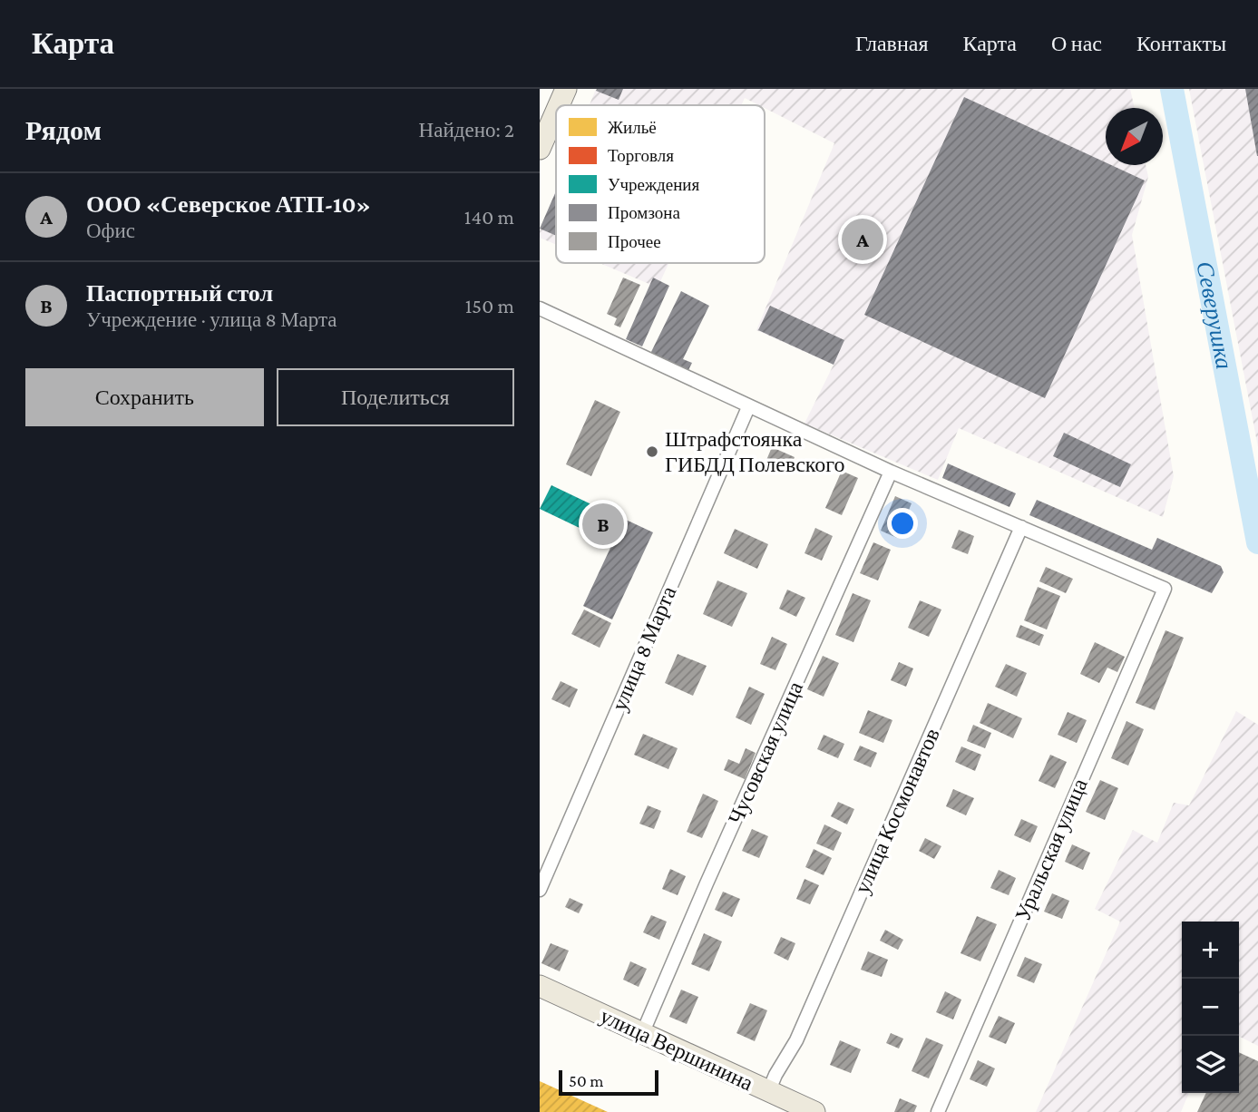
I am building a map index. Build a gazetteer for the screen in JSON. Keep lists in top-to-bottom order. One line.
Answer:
{"streets":{"main road":["улица Вершинина"],"street":["улица 8 Марта","Чусовская улица","улица Космонавтов","Уральская улица"]},"crossings":[["Чусовская улица","улица Вершинина"],["улица Космонавтов","Уральская улица"],["улица Космонавтов","улица Вершинина"]],"water":["Северушка"],"places":["Штрафстоянка ГИБДД Полевского"],"legend":["Жильё","Торговля","Учреждения","Промзона","Прочее"],"scale_bar":"50 m","north":"bottom left","page":{"header":"Карта","nav":["Главная","Карта","О нас","Контакты"],"heading":["Рядом","Найдено: 2"],"list":[{"mark":"A","name":"ООО «Северское АТП-10»","note":"Офис","value":"140 m"},{"mark":"B","name":"Паспортный стол","note":"Учреждение · улица 8 Марта","value":"150 m"}],"pins":["A","B"],"buttons":["Сохранить","Поделиться"],"map_buttons":["+","−"],"scale":"50 m"}}
